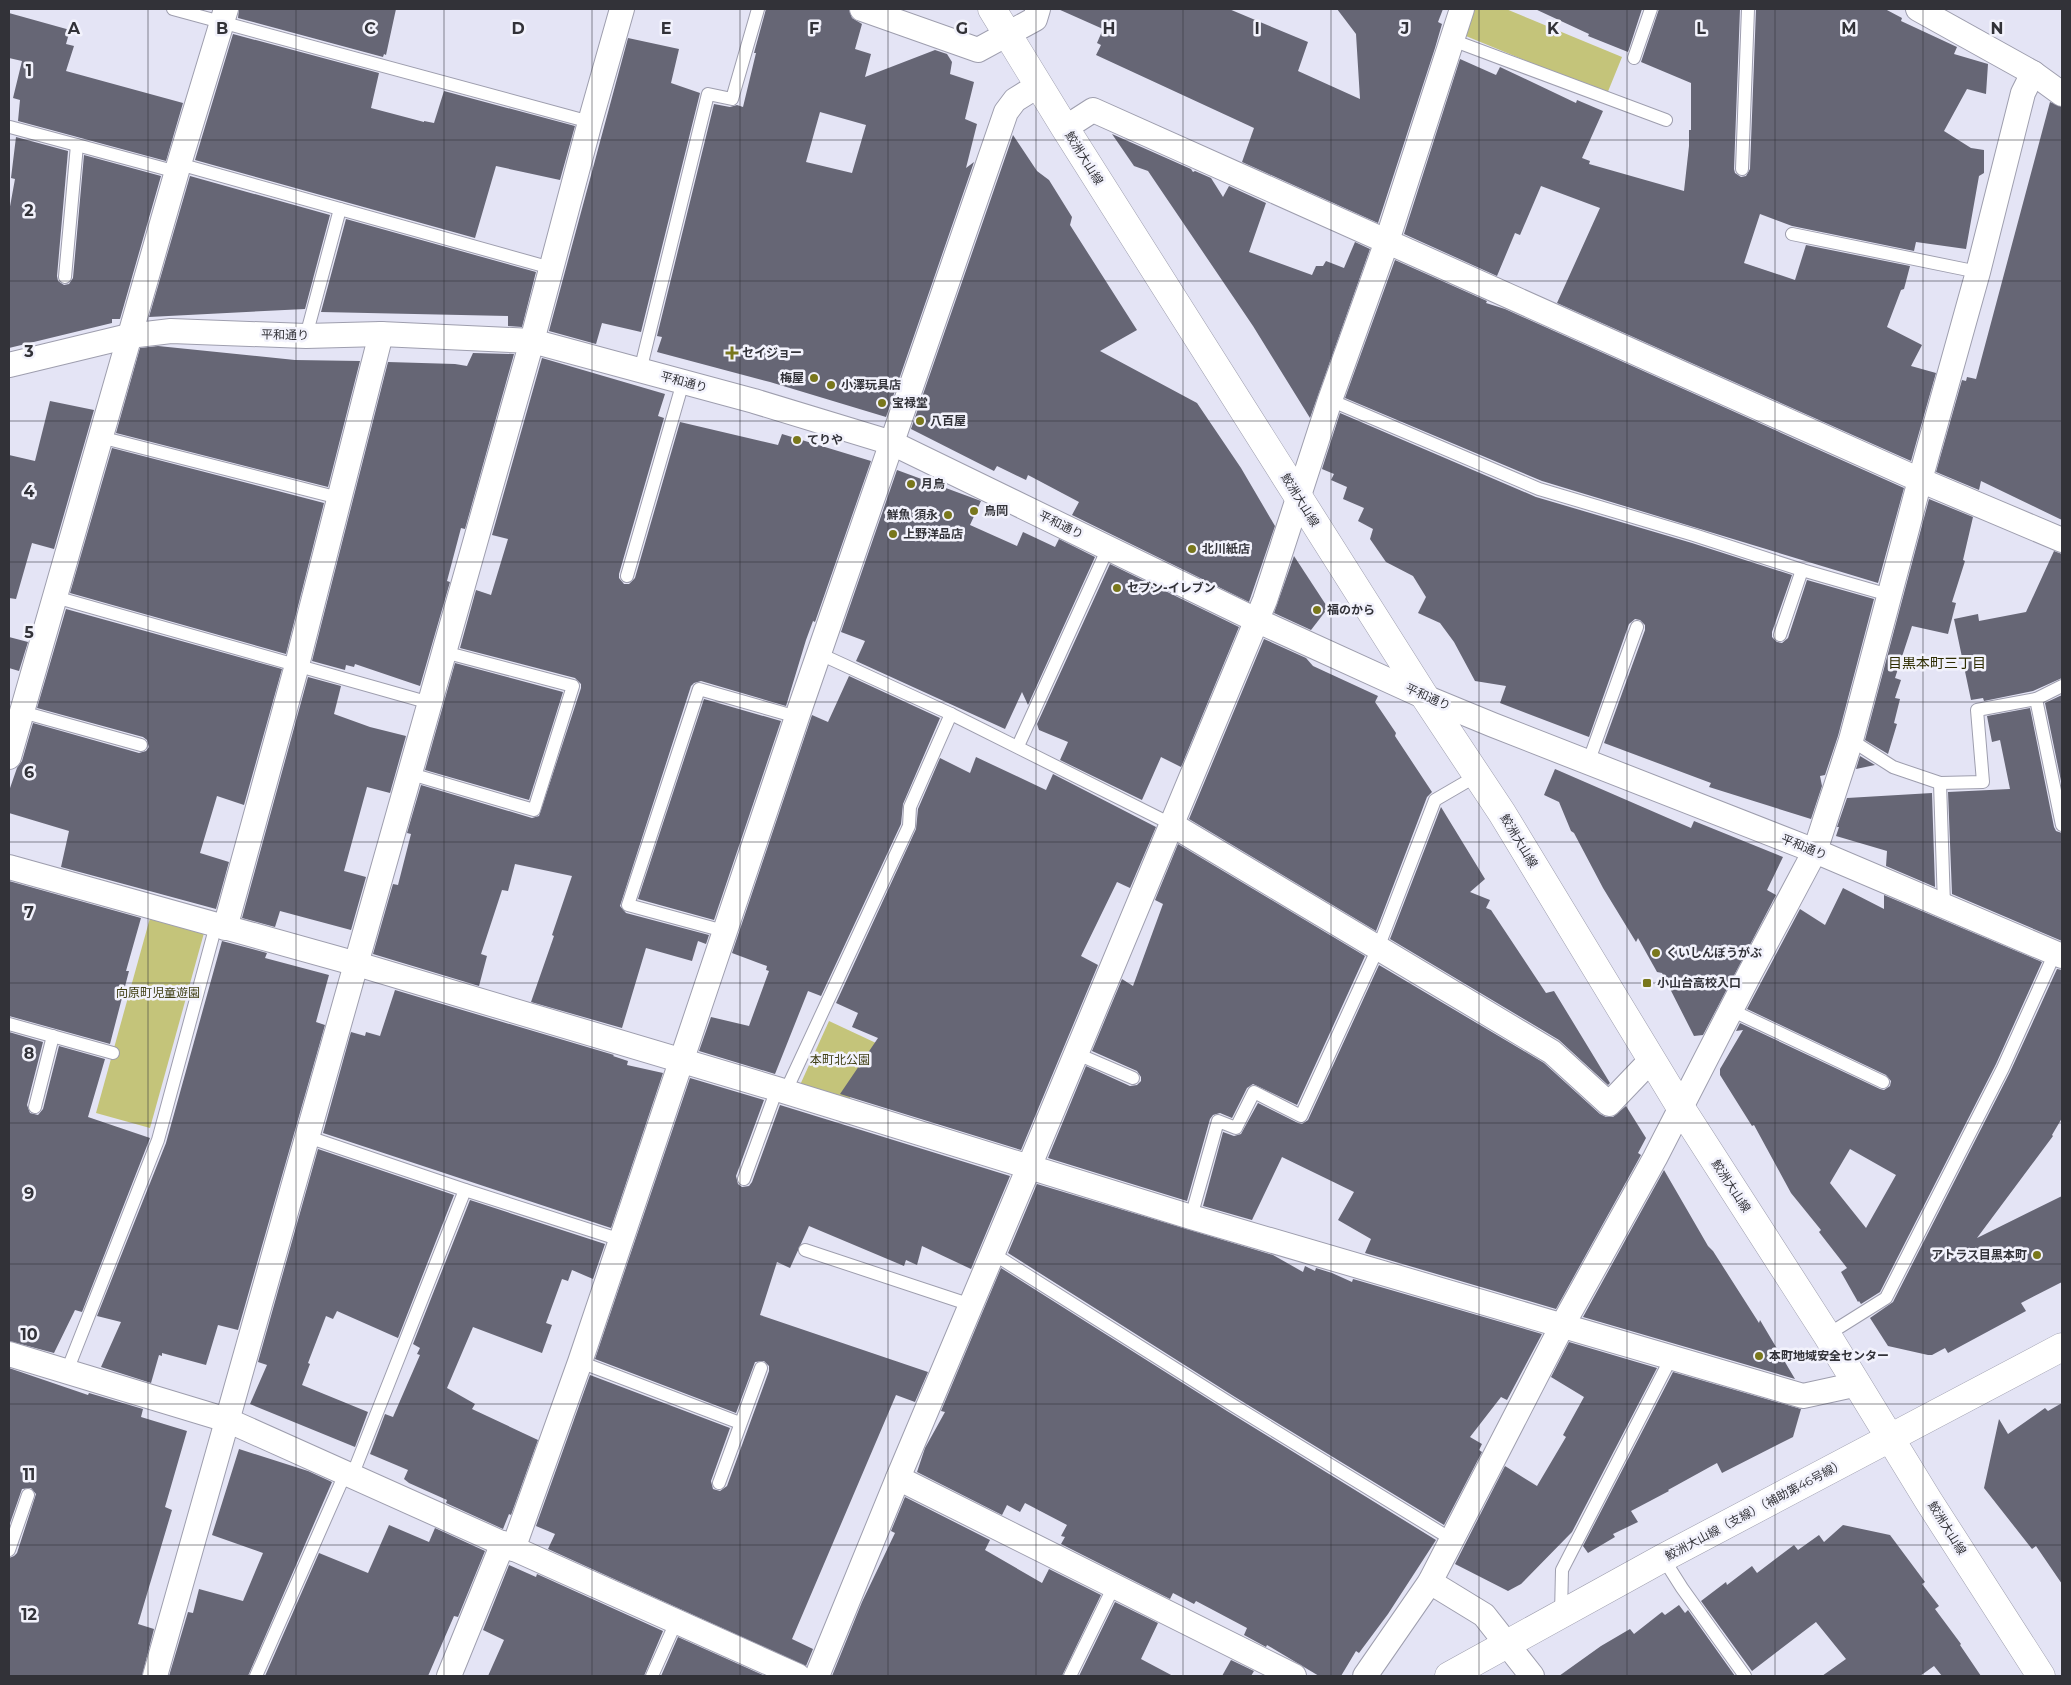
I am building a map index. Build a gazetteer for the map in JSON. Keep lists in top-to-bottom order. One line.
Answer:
{"streets":{"main road":["鮫洲大山線","鮫洲大山線（支線）（補助第46号線）"],"street":["平和通り"]},"crossings":[["鮫洲大山線","平和通り"],["鮫洲大山線","鮫洲大山線（支線）（補助第46号線）"]],"districts":["目黒本町三丁目"],"parks":["向原町児童遊園","本町北公園"],"places":{"health":["セイジョー"],"other":["梅屋","小澤玩具店","宝禄堂","八百屋","てりや","月鳥","鳥岡","鮮魚 須永","上野洋品店","北川紙店","セブン-イレブン","福のから","くいしんぼうがぶ","アトラス目黒本町","本町地域安全センター"],"transit":["小山台高校入口"]},"grid":{"columns":["A","B","C","D","E","F","G","H","I","J","K","L","M","N"],"rows":["1","2","3","4","5","6","7","8","9","10","11","12"]}}
